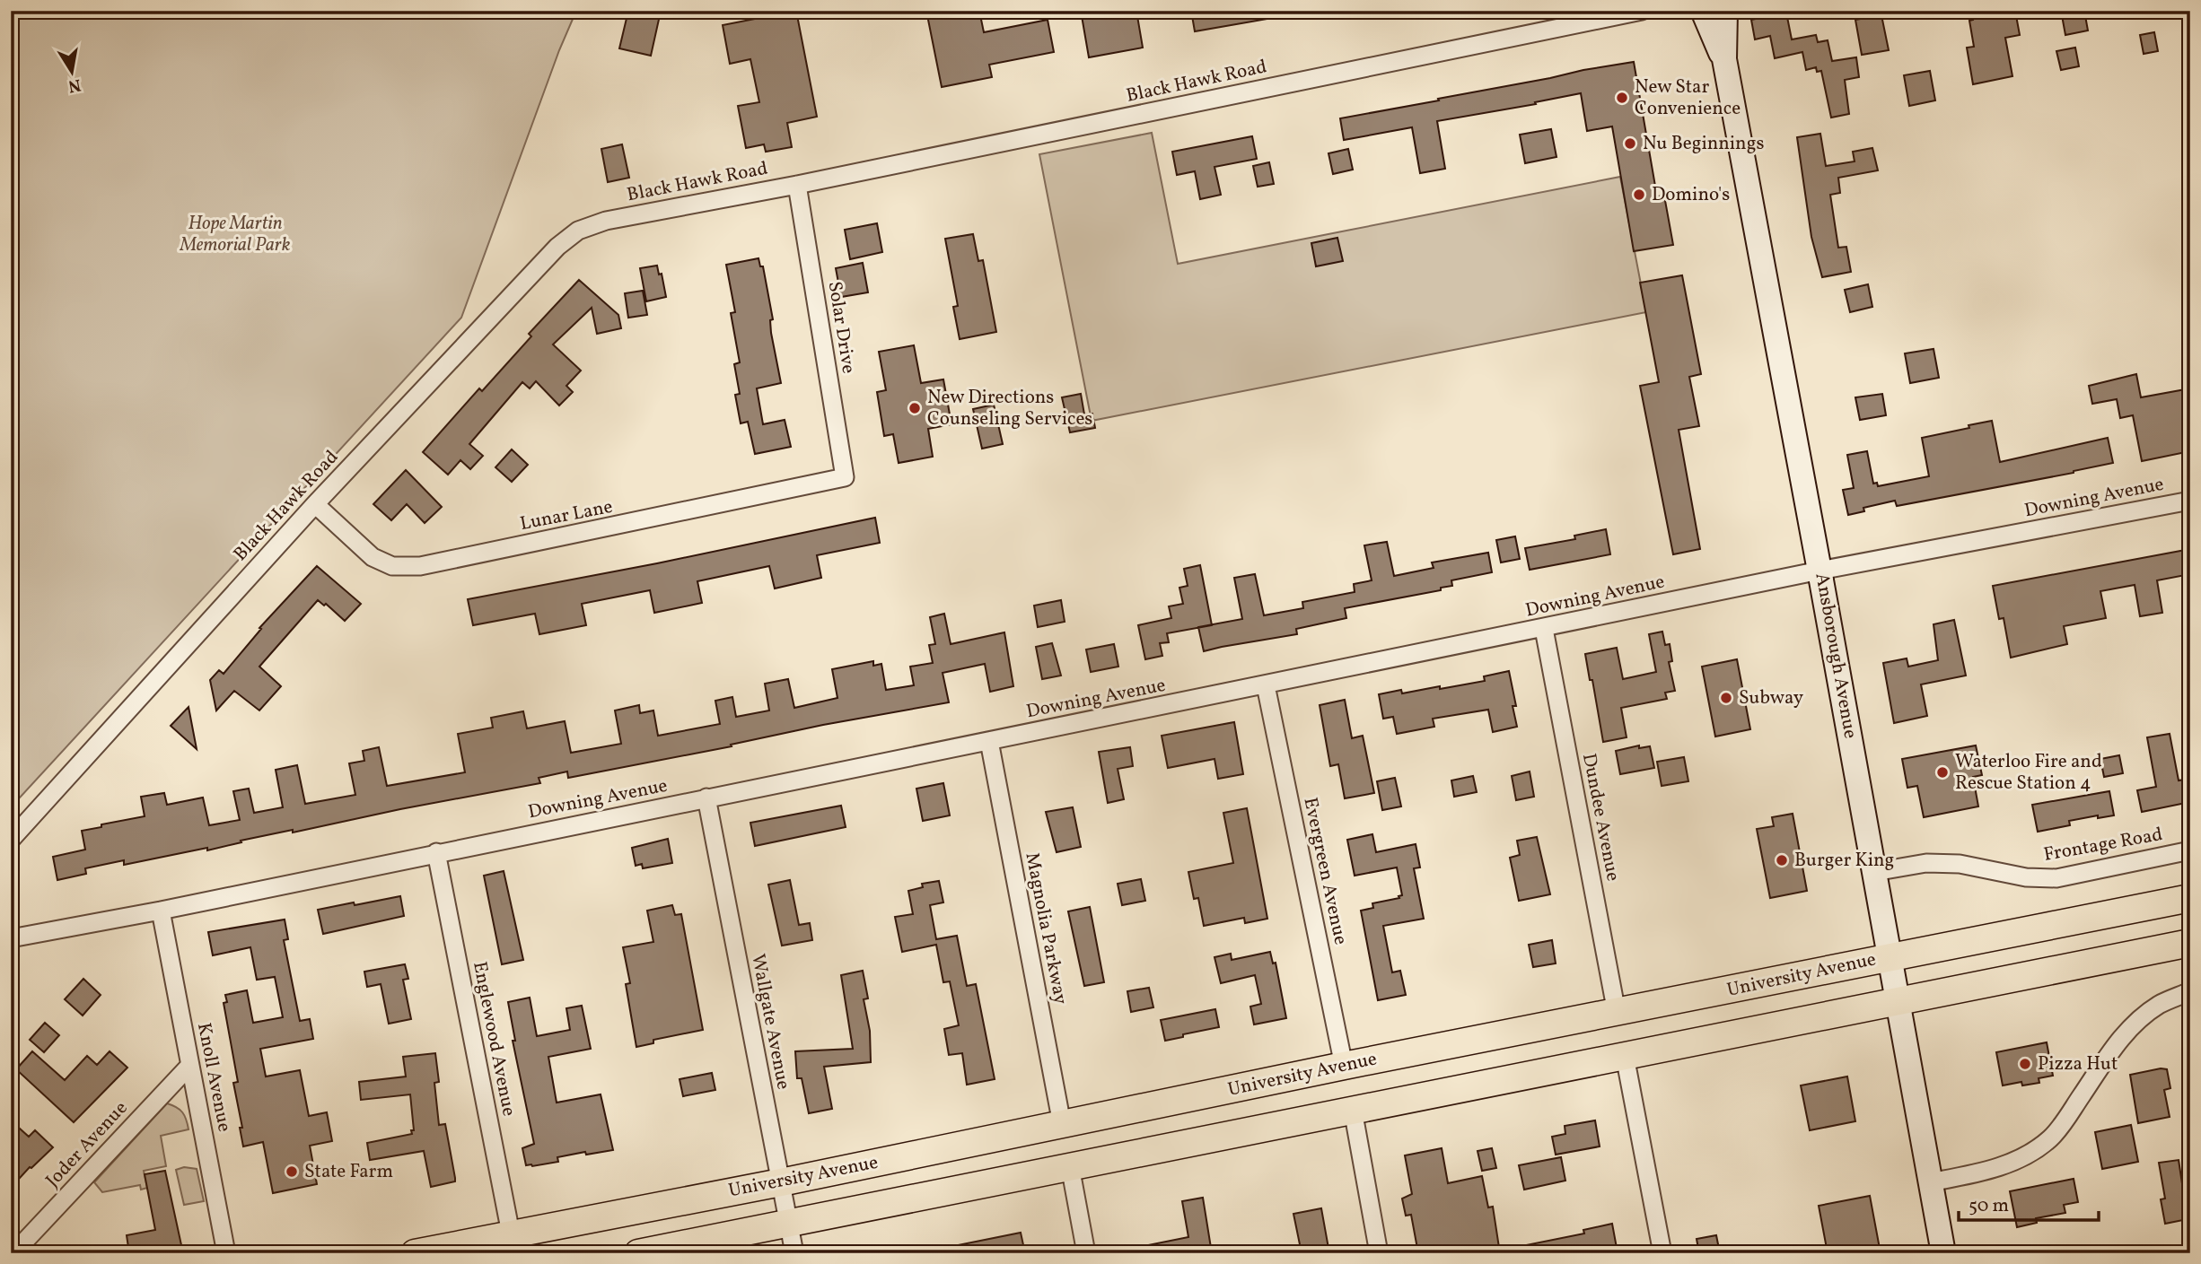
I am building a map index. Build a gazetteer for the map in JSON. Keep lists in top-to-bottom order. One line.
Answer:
{"streets":{"main road":["Ansborough Avenue","University Avenue"],"street":["Black Hawk Road","Solar Drive","Downing Avenue","Lunar Lane","Dundee Avenue","Frontage Road","Evergreen Avenue","Magnolia Parkway","Wallgate Avenue","Englewood Avenue","Knoll Avenue","Joder Avenue"]},"crossings":[["Black Hawk Road","Solar Drive"],["Black Hawk Road","Lunar Lane"],["Solar Drive","Lunar Lane"],["Downing Avenue","Ansborough Avenue"],["Downing Avenue","Dundee Avenue"],["Downing Avenue","Evergreen Avenue"],["Downing Avenue","Magnolia Parkway"],["Downing Avenue","Wallgate Avenue"],["Downing Avenue","Englewood Avenue"],["Downing Avenue","Knoll Avenue"],["Ansborough Avenue","Frontage Road"],["Ansborough Avenue","University Avenue"],["Dundee Avenue","University Avenue"],["Evergreen Avenue","University Avenue"],["Magnolia Parkway","University Avenue"],["University Avenue","Wallgate Avenue"],["University Avenue","Englewood Avenue"],["Knoll Avenue","Joder Avenue"]],"parks":["Hope Martin Memorial Park"],"places":["New Star Convenience","Nu Beginnings","Domino's","New Directions Counseling Services","Subway","Waterloo Fire and Rescue Station 4","Burger King","Pizza Hut","State Farm"],"scale_bar":"50 m","north":"bottom"}
